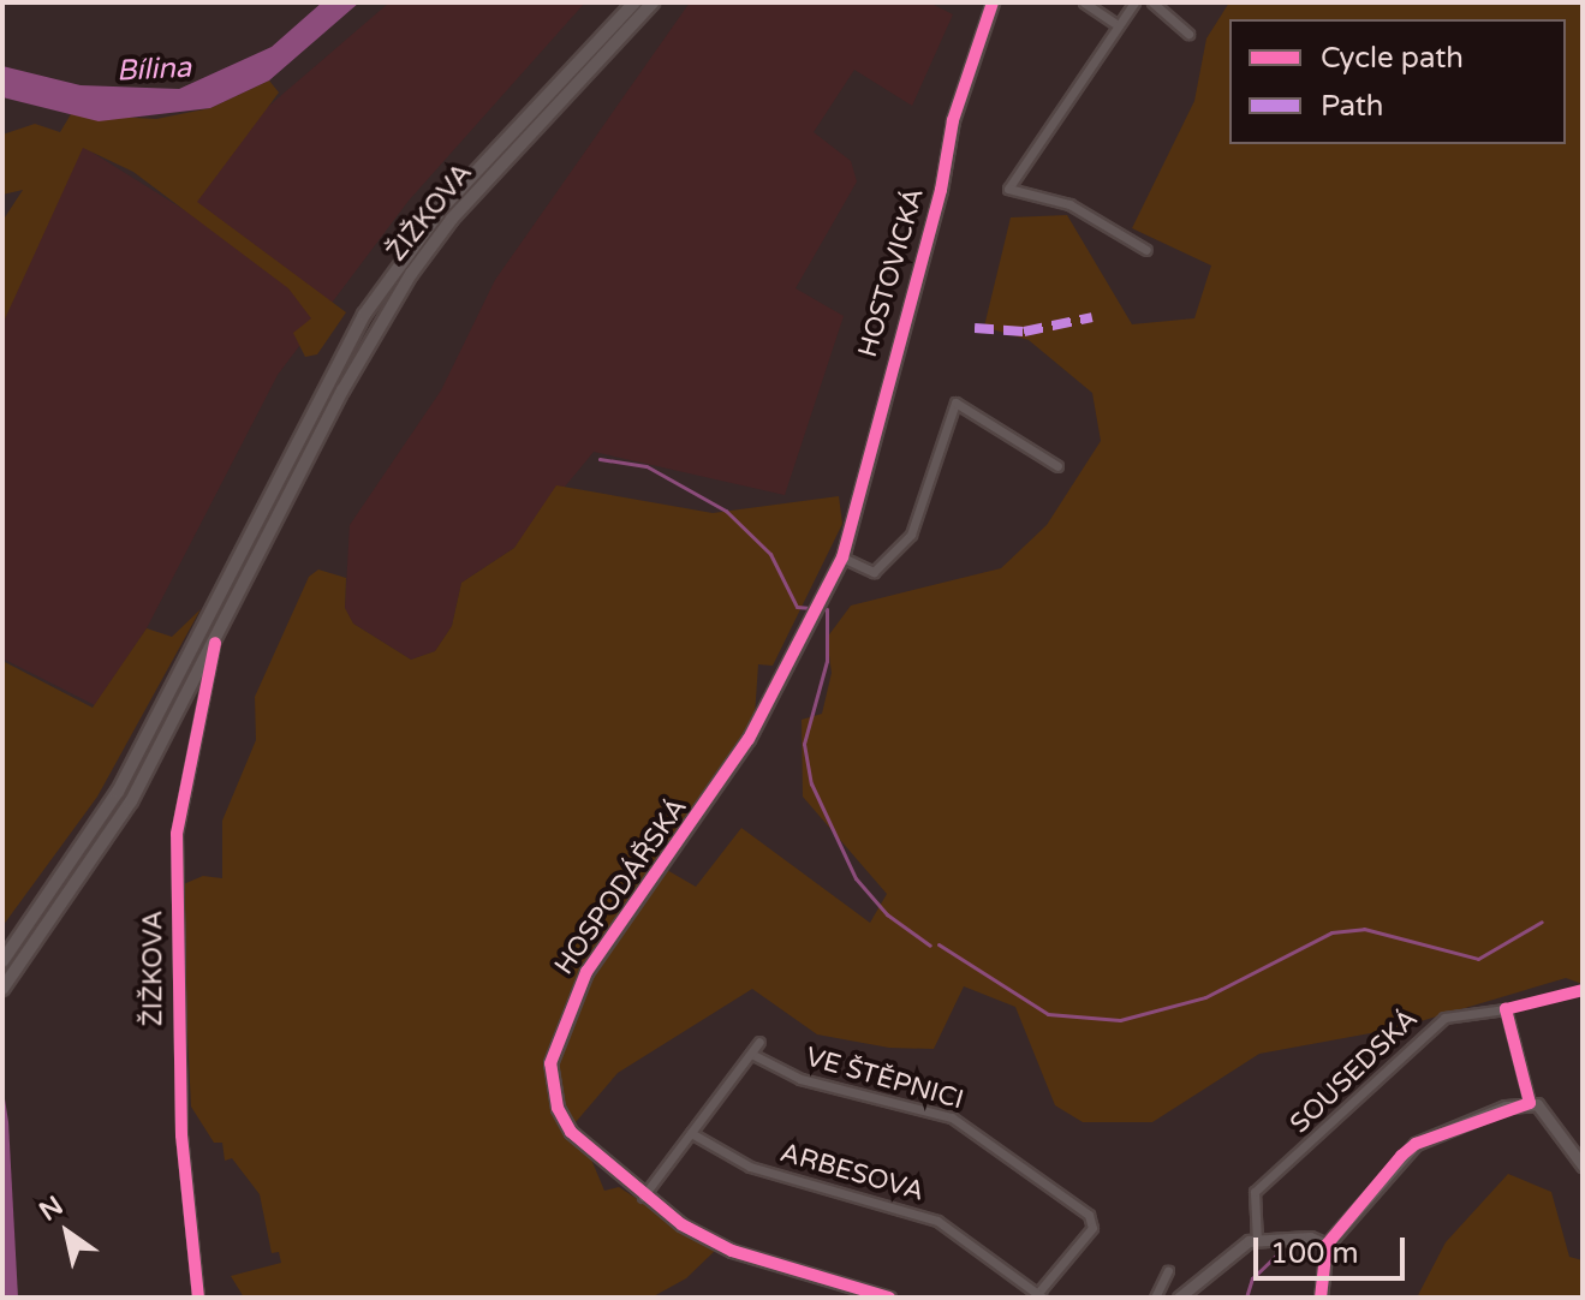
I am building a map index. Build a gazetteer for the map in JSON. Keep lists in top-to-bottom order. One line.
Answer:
{"streets":{"main road":["ŽIŽKOVA"],"street":["HOSTOVICKÁ","HOSPODÁŘSKÁ","SOUSEDSKÁ","VE ŠTĚPNICI","ARBESOVA"]},"crossings":[["HOSTOVICKÁ","HOSPODÁŘSKÁ"],["VE ŠTĚPNICI","ARBESOVA"]],"water":["Bílina"],"legend":["Cycle path","Path"],"scale_bar":"100 m","north":"top left"}
